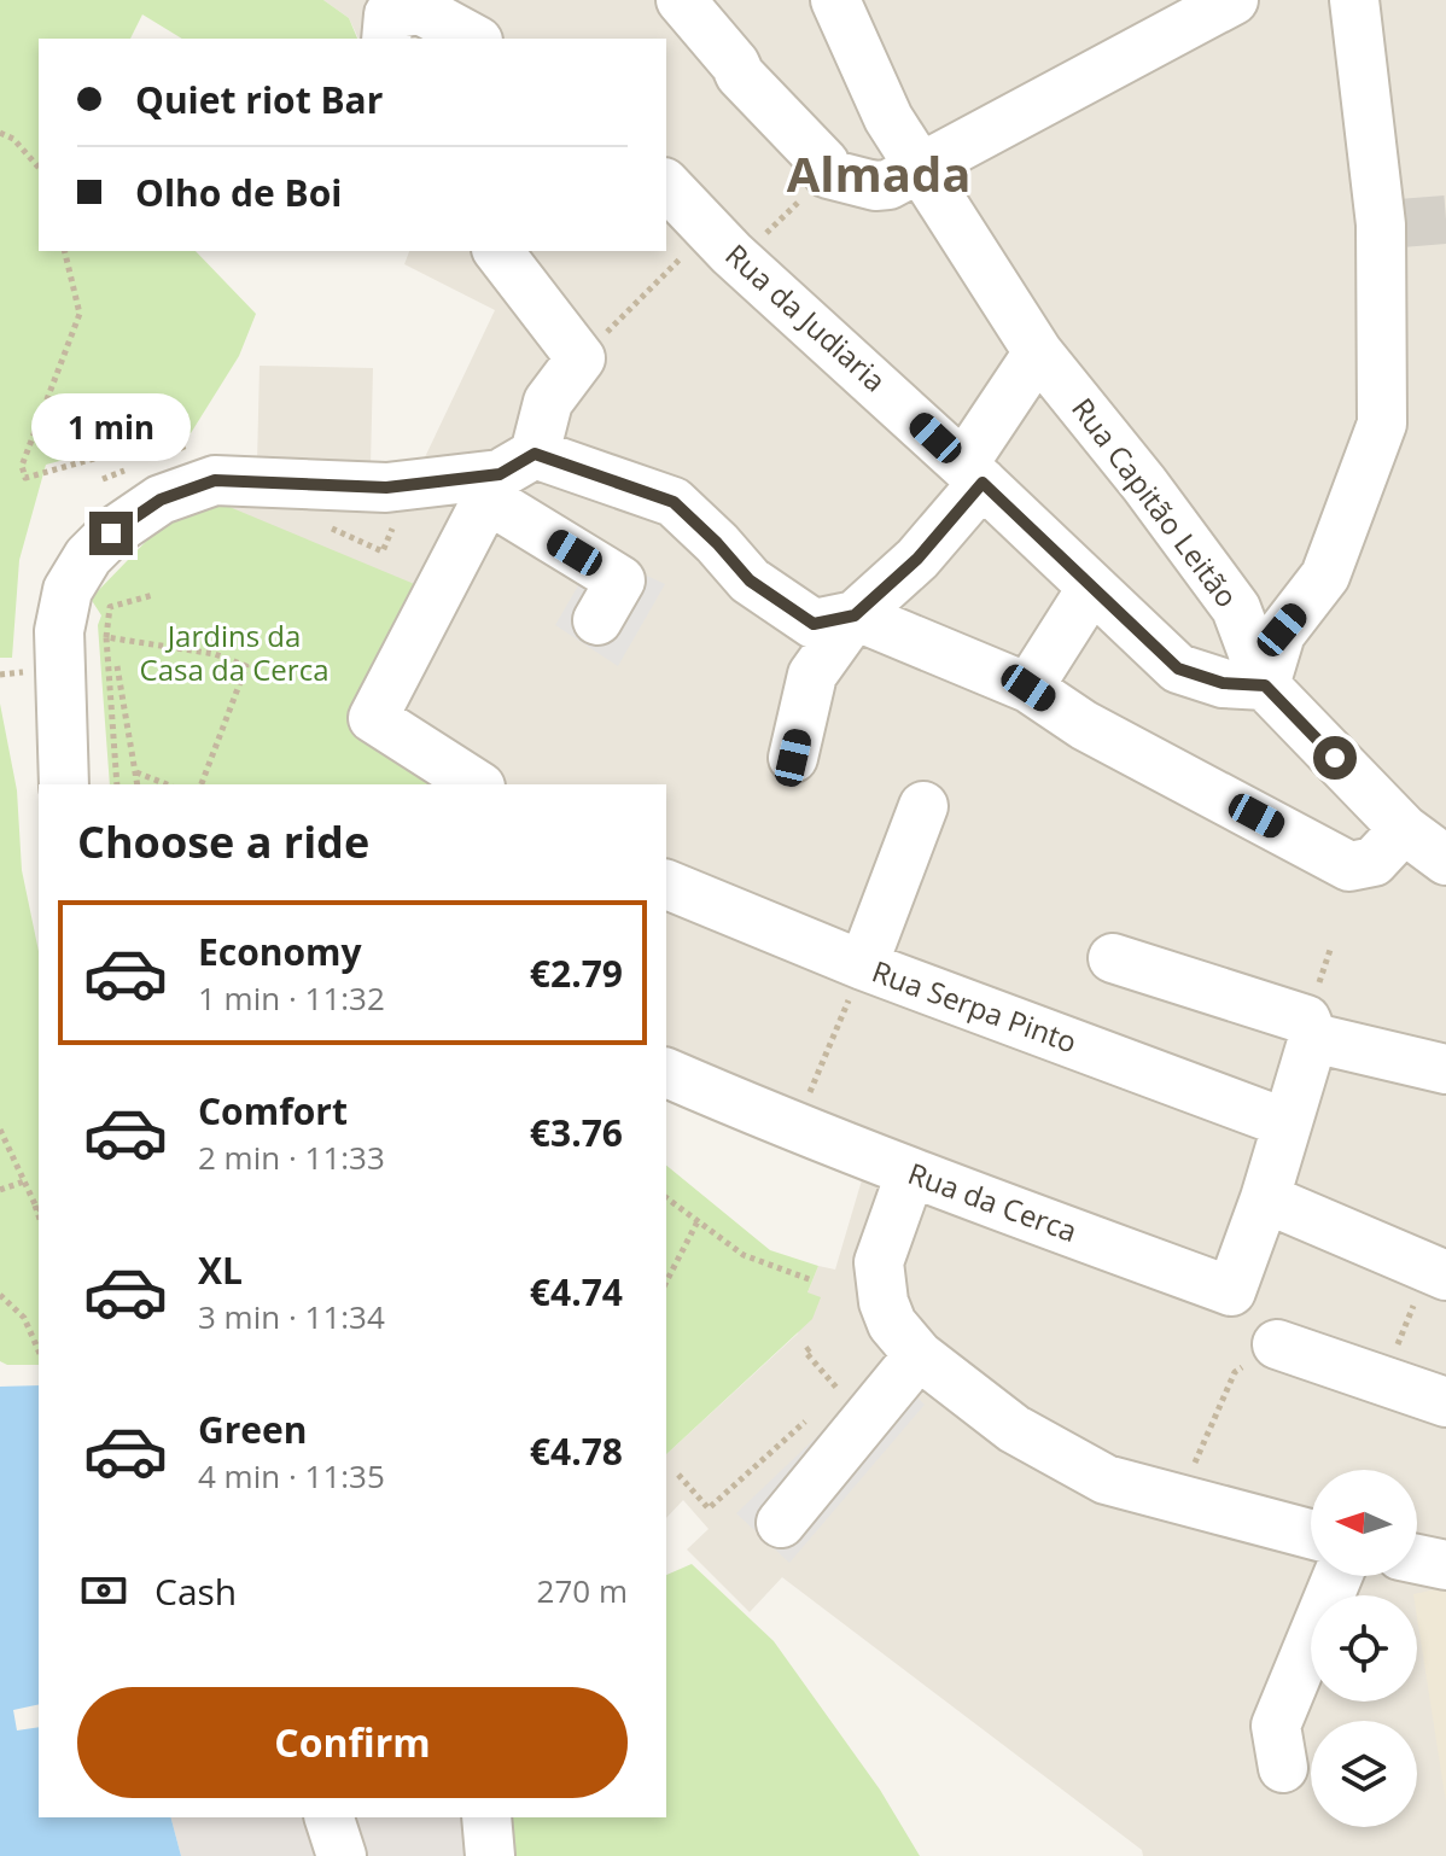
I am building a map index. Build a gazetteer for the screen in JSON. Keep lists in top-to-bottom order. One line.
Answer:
{"streets":{"street":["Rua da Judiaria","Rua Capitão Leitão","Rua Serpa Pinto","Rua da Cerca"]},"crossings":[["Rua da Judiaria","Rua Capitão Leitão"]],"districts":["Almada"],"parks":["Jardins da Casa da Cerca"],"north":"left","page":{"banner":["Quiet riot Bar","Olho de Boi"],"bubble":"1 min","heading":"Choose a ride","list":[{"name":"Economy","note":"1 min · 11:32","value":"€2.79"},{"name":"Comfort","note":"2 min · 11:33","value":"€3.76"},{"name":"XL","note":"3 min · 11:34","value":"€4.74"},{"name":"Green","note":"4 min · 11:35","value":"€4.78"}],"pay":["Cash","270 m"],"buttons":"Confirm"}}
